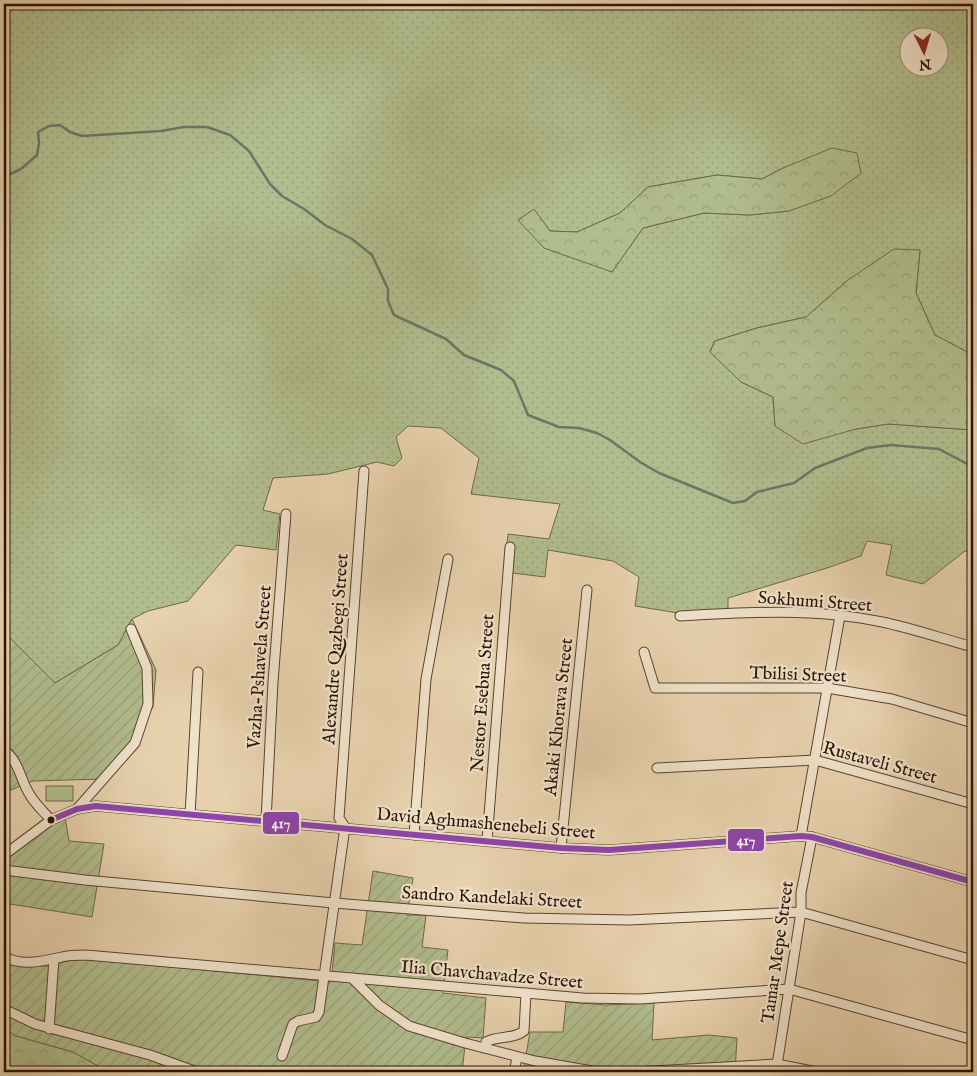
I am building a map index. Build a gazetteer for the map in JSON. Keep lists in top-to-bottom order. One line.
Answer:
{"streets":{"street":["Sokhumi Street","Alexandre Qazbegi Street","Vazha-Pshavela Street","Tbilisi Street","Nestor Esebua Street","Akaki Khorava Street","Rustaveli Street","David Aghmashenebeli Street","Sandro Kandelaki Street","Tamar Mepe Street","Ilia Chavchavadze Street"]},"crossings":[["Alexandre Qazbegi Street","David Aghmashenebeli Street"],["Vazha-Pshavela Street","David Aghmashenebeli Street"],["Nestor Esebua Street","David Aghmashenebeli Street"],["Akaki Khorava Street","David Aghmashenebeli Street"],["David Aghmashenebeli Street","Tamar Mepe Street"],["Sandro Kandelaki Street","Tamar Mepe Street"],["Tamar Mepe Street","Ilia Chavchavadze Street"]],"lines":["transit line 417"],"north":"bottom"}
